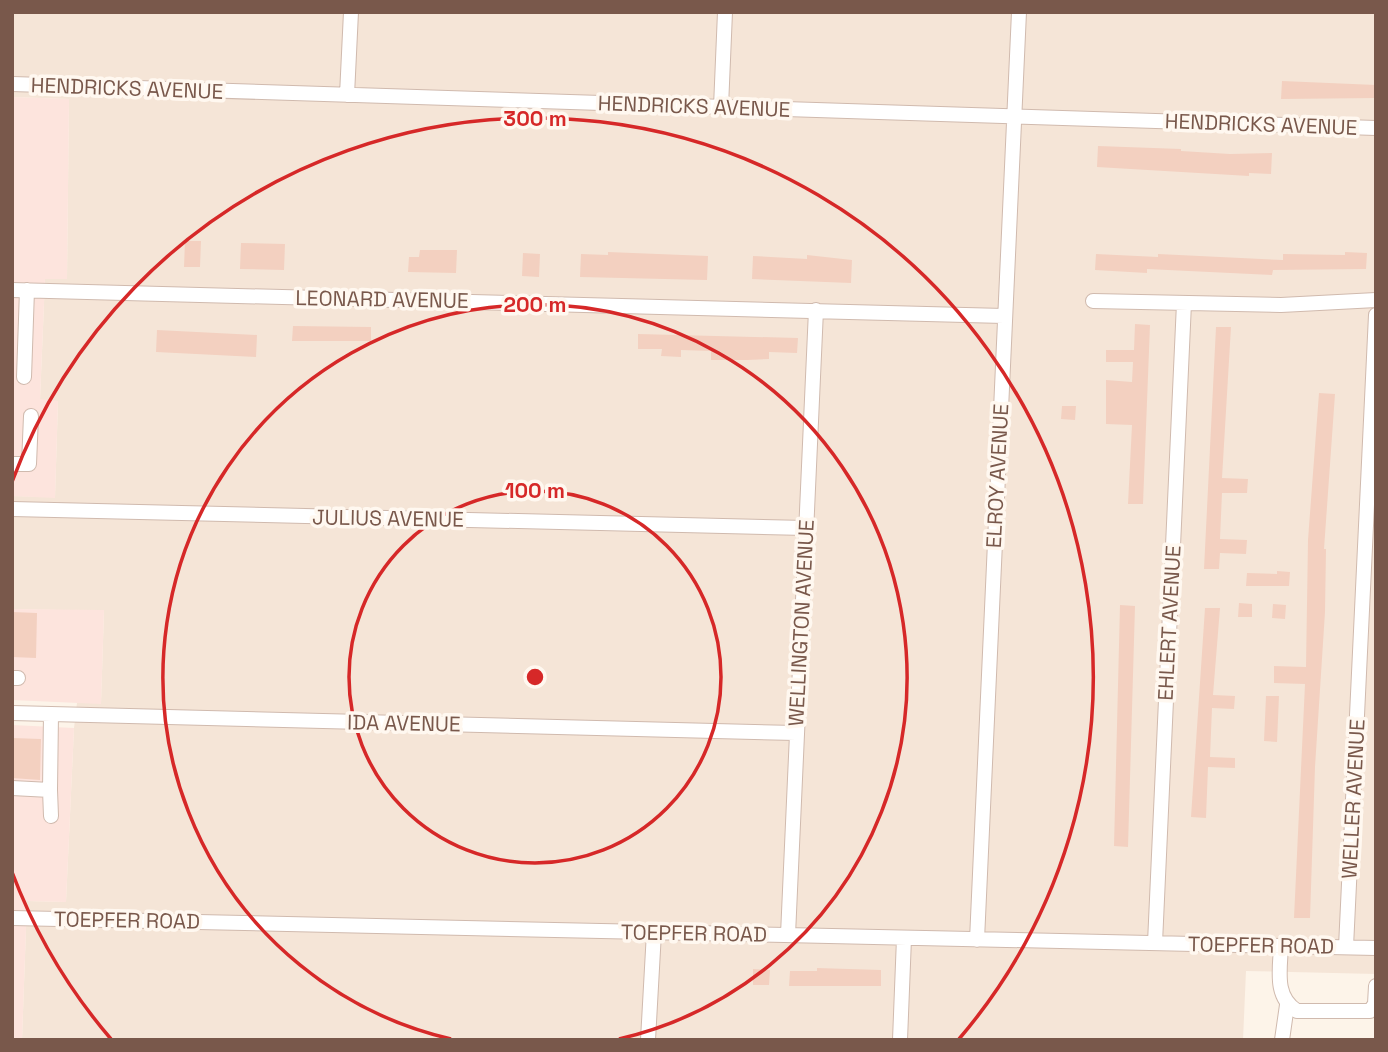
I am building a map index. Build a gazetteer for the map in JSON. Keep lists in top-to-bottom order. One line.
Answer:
{"streets":{"street":["HENDRICKS AVENUE","LEONARD AVENUE","ELROY AVENUE","JULIUS AVENUE","WELLINGTON AVENUE","EHLERT AVENUE","IDA AVENUE","WELLER AVENUE","TOEPFER ROAD"]},"crossings":[["HENDRICKS AVENUE","ELROY AVENUE"],["LEONARD AVENUE","ELROY AVENUE"],["LEONARD AVENUE","WELLINGTON AVENUE"],["ELROY AVENUE","TOEPFER ROAD"],["JULIUS AVENUE","WELLINGTON AVENUE"],["WELLINGTON AVENUE","IDA AVENUE"],["WELLINGTON AVENUE","TOEPFER ROAD"],["EHLERT AVENUE","TOEPFER ROAD"],["WELLER AVENUE","TOEPFER ROAD"]],"rings":["300 m","200 m","100 m"]}
